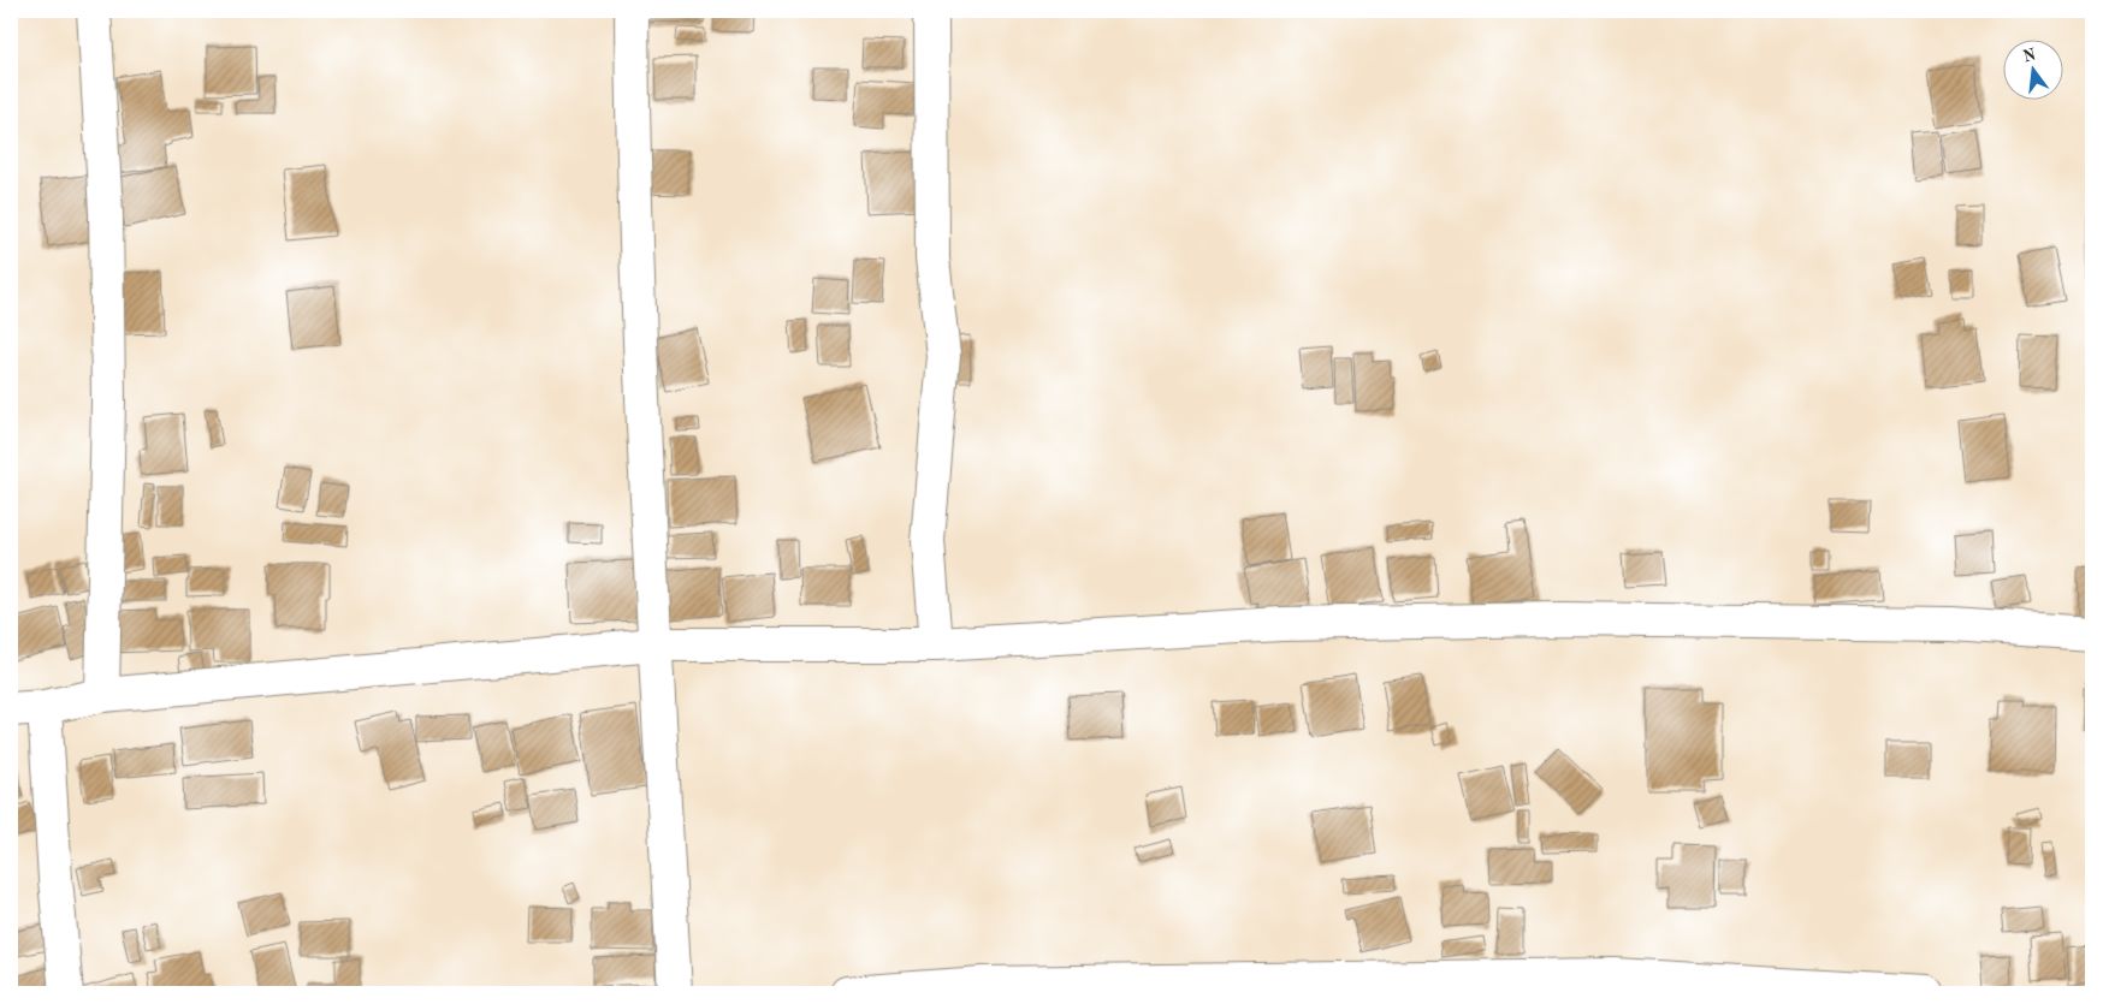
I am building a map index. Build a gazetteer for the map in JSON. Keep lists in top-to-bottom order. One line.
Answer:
{"north":"top"}
